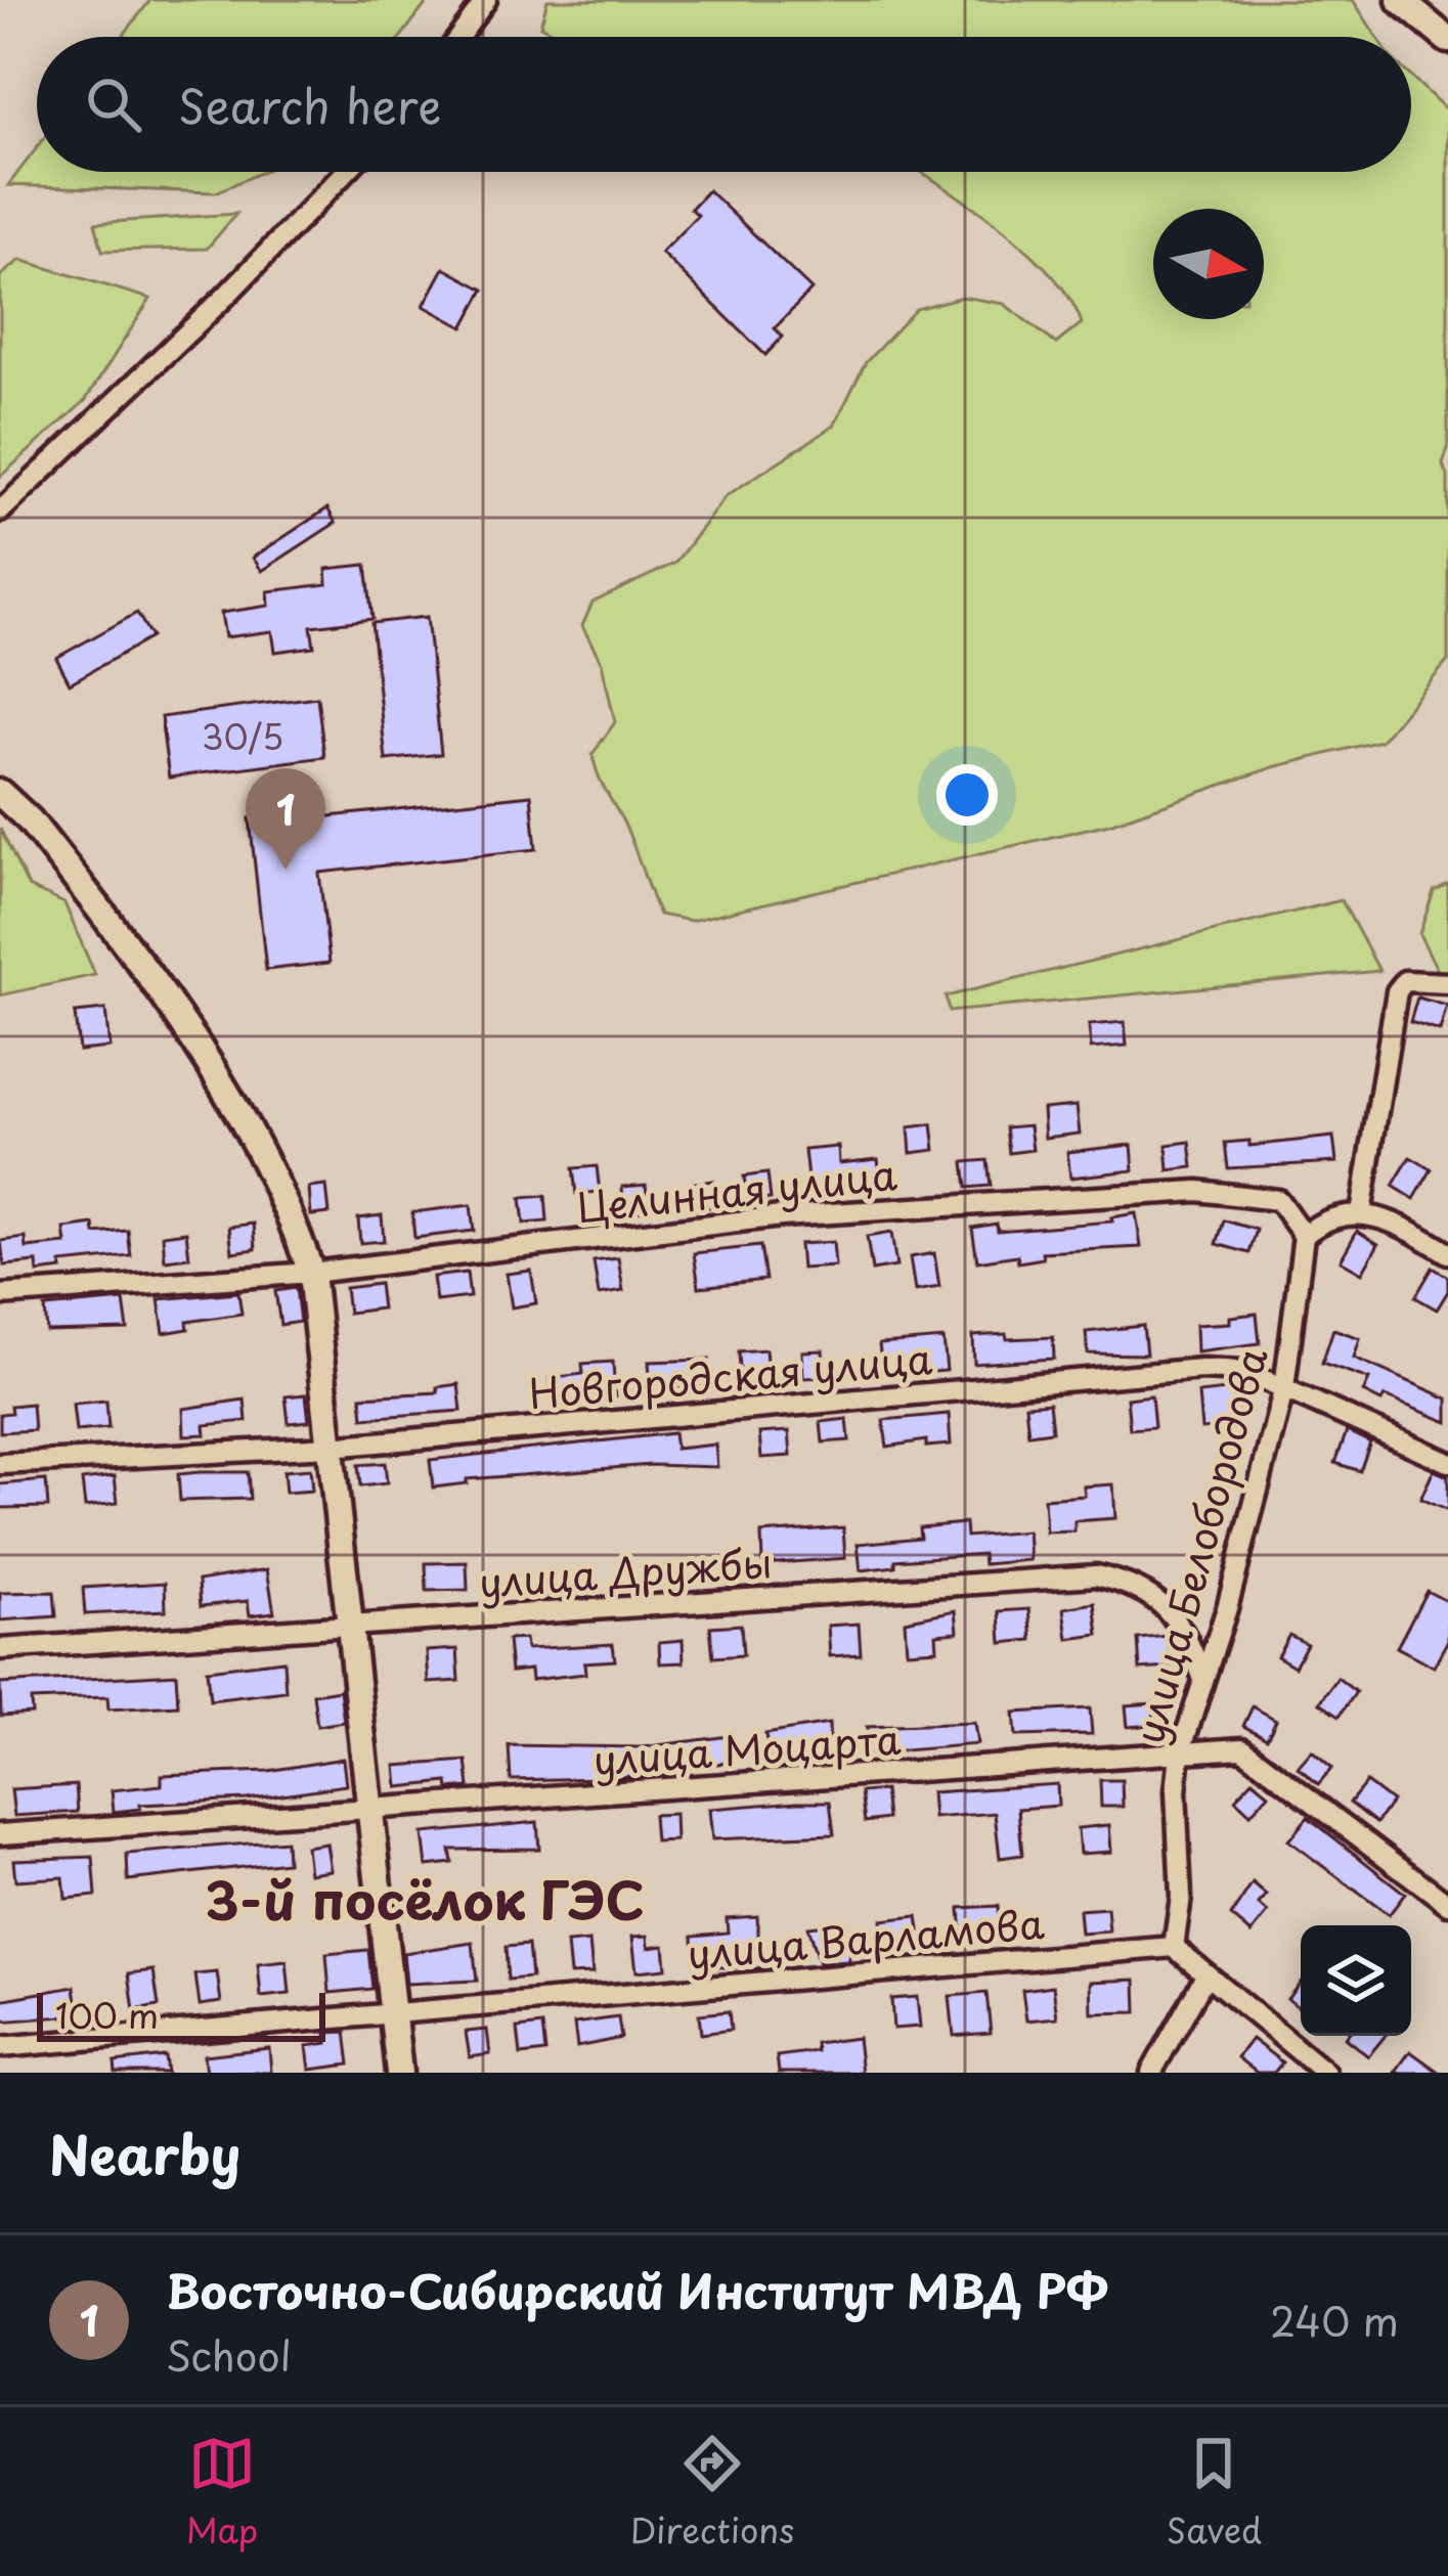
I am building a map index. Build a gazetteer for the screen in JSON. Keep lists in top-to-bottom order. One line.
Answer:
{"streets":{"street":["Целинная улица","Новгородская улица","улица Белобородова","улица Дружбы","улица Моцарта","улица Варламова"]},"crossings":[["Целинная улица","улица Белобородова"],["Новгородская улица","улица Белобородова"],["улица Белобородова","улица Дружбы"],["улица Белобородова","улица Моцарта"],["улица Белобородова","улица Варламова"]],"districts":["3-й посёлок ГЭС"],"house_numbers":["30/5"],"scale_bar":"100 m","north":"right","page":{"search":"Search here","pins":"1","scale":"100 m","heading":"Nearby","list":[{"mark":"1","name":"Восточно-Сибирский Институт МВД РФ","note":"School","value":"240 m"}],"nav":["Map","Directions","Saved"]}}
